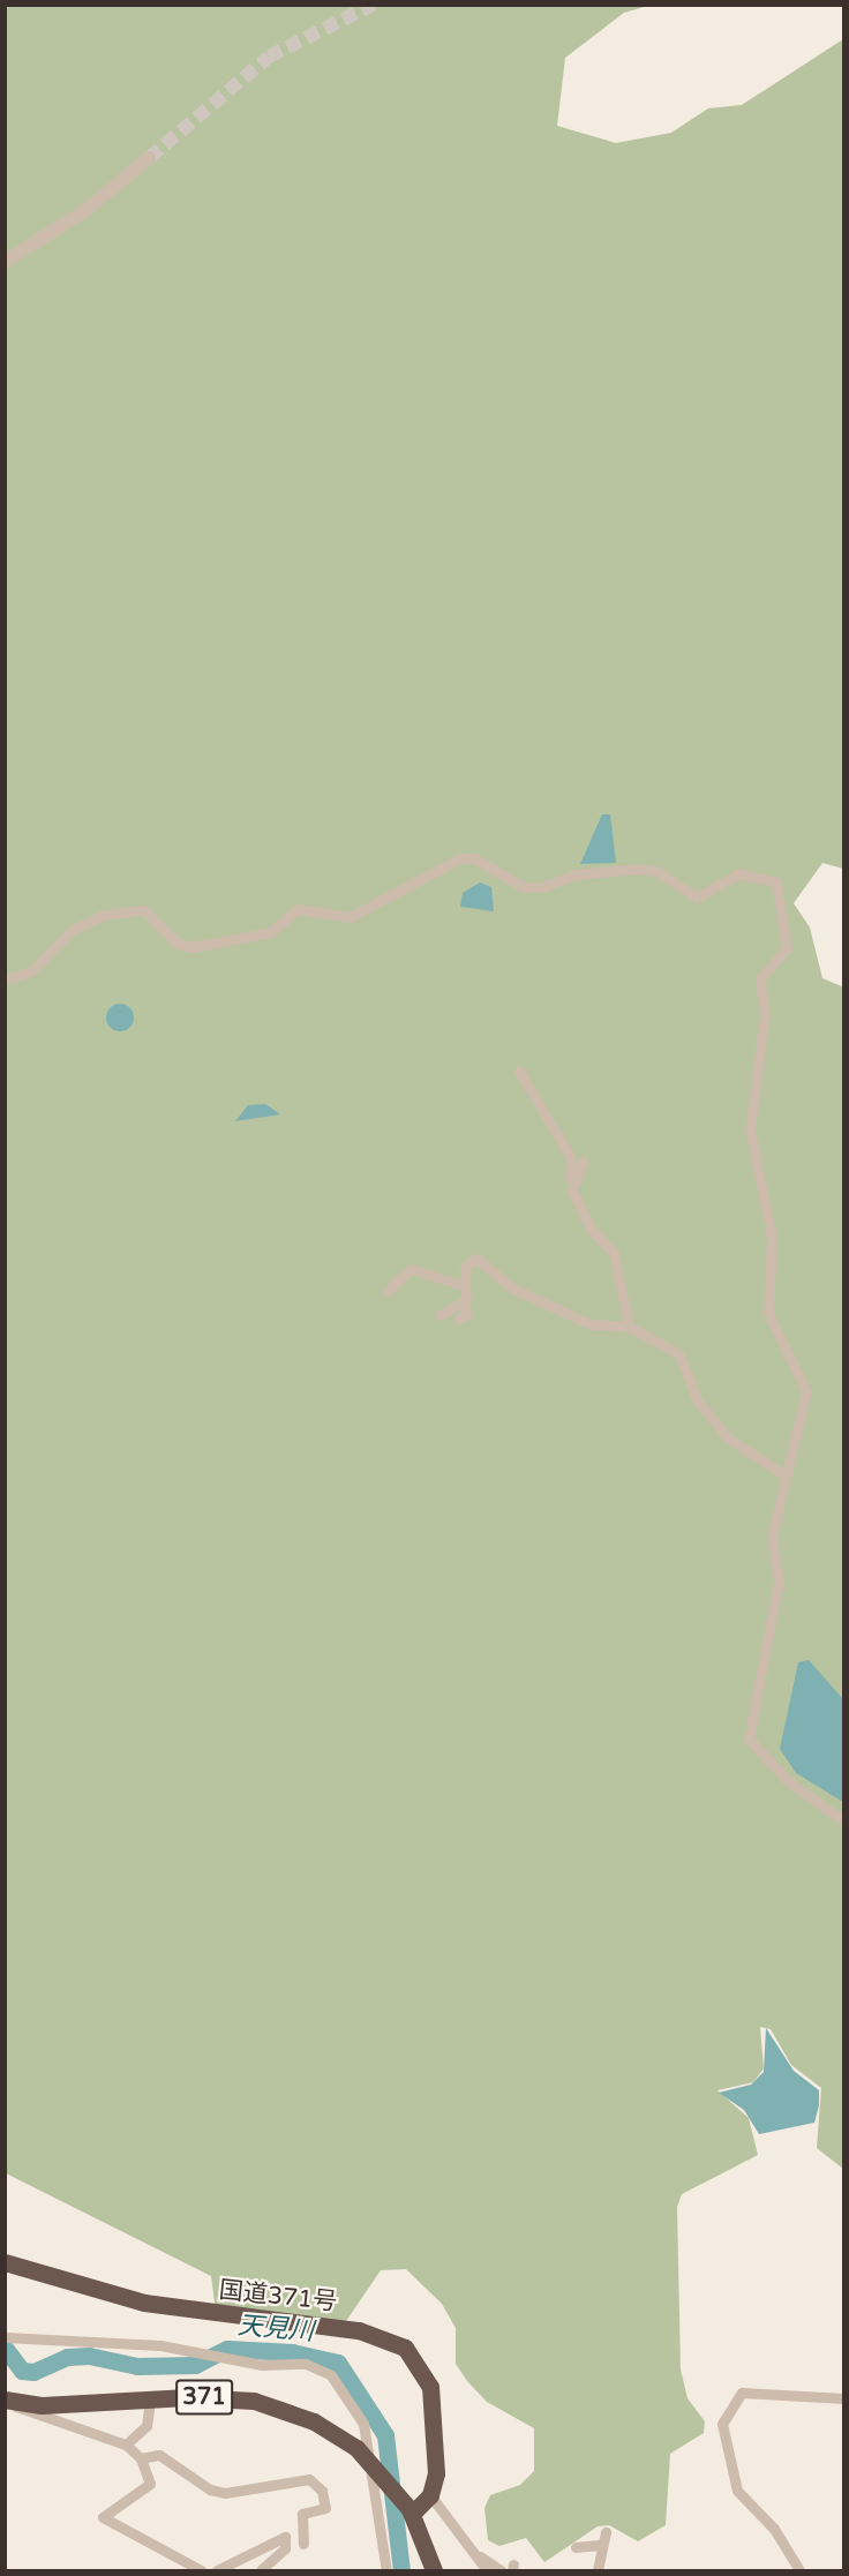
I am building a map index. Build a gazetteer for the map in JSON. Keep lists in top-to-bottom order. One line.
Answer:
{"streets":{"highway":["国道371号","371"]},"water":["天見川"]}
